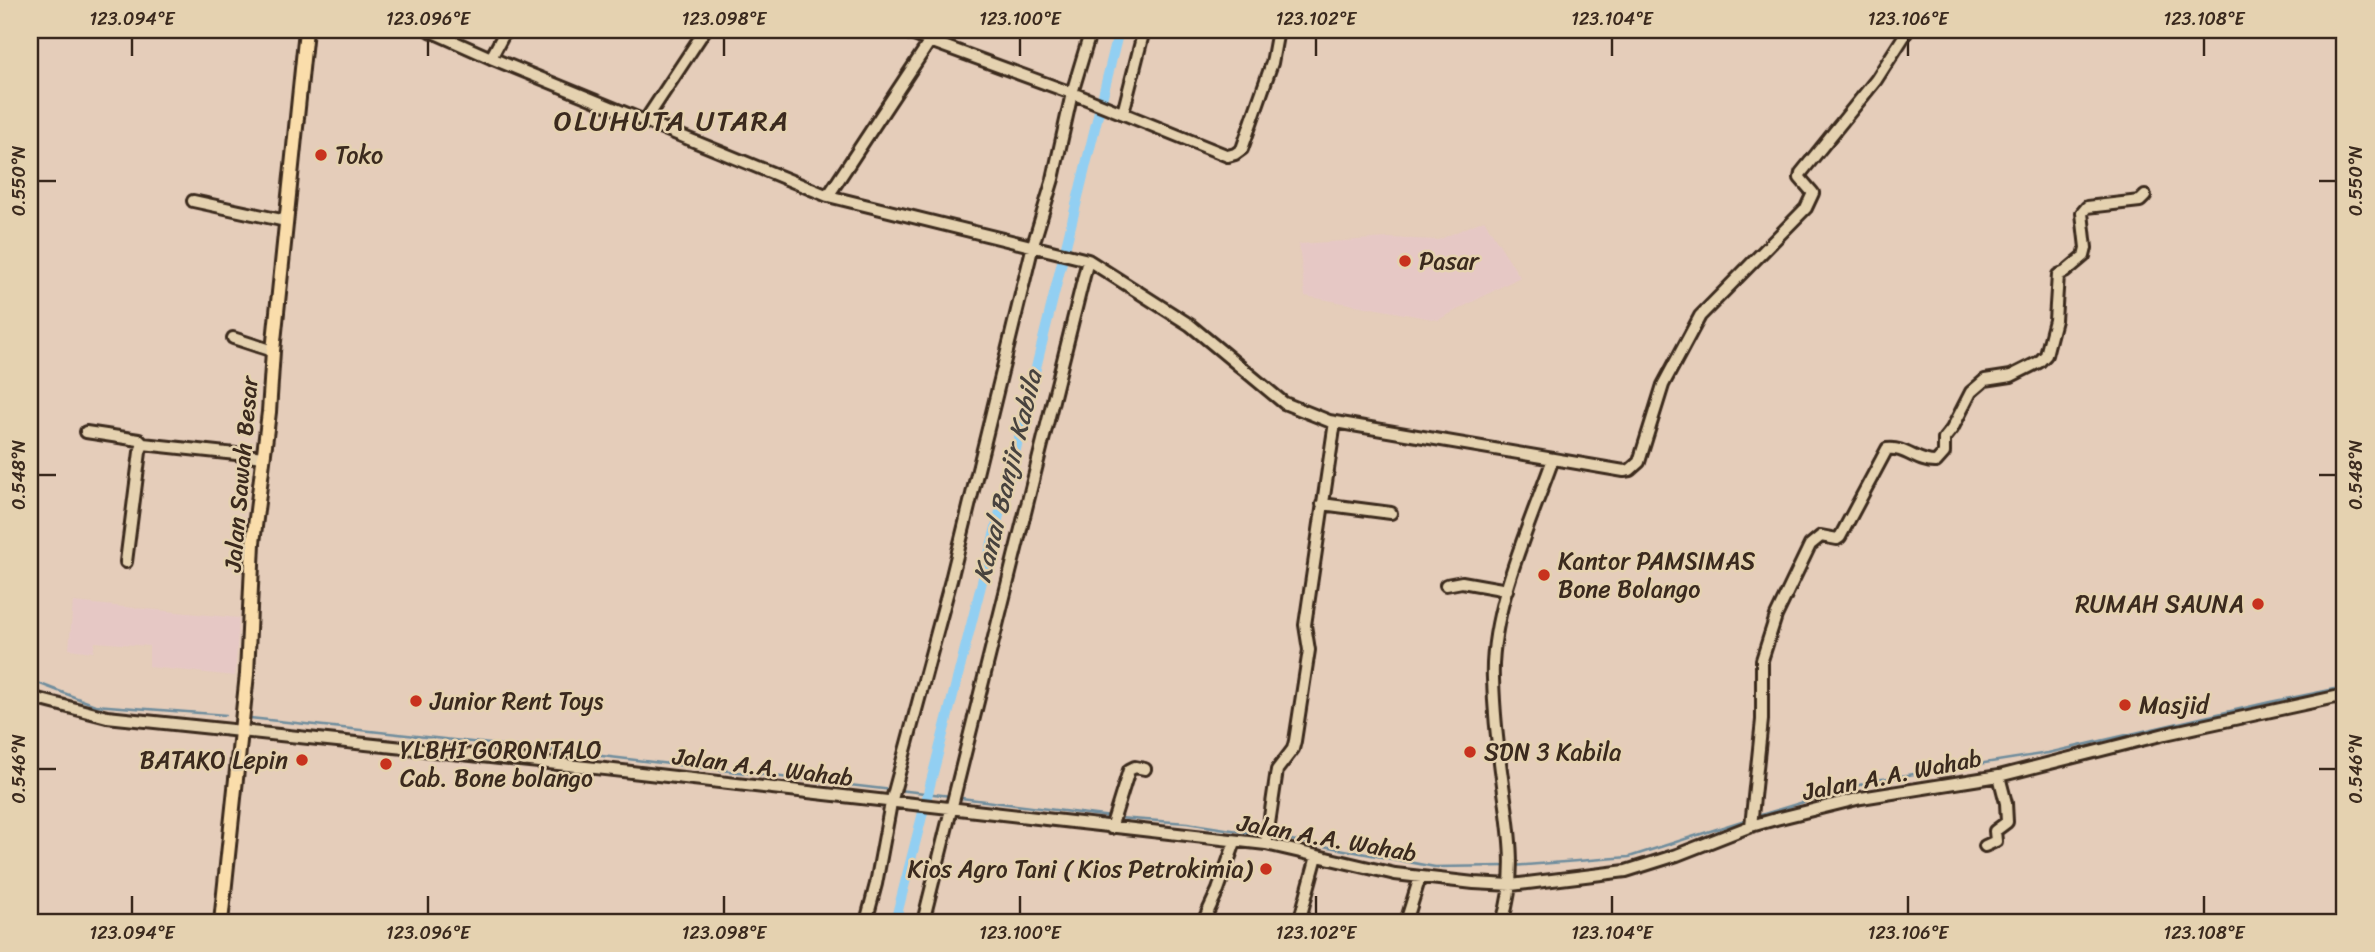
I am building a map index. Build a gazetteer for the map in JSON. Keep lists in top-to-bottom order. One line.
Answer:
{"streets":{"main road":["Jalan Sawah Besar"],"street":["Jalan A.A. Wahab"]},"crossings":[["Jalan Sawah Besar","Jalan A.A. Wahab"]],"districts":["OLUHUTA UTARA"],"water":["Kanal Banjir Kabila"],"places":["Toko","Pasar","Kantor PAMSIMAS Bone Bolango","RUMAH SAUNA","Junior Rent Toys","Masjid","SDN 3 Kabila","BATAKO Lepin","YLBHI GORONTALO Cab. Bone bolango","Kios Agro Tani ( Kios Petrokimia)"],"coordinates":["123.094°E","123.096°E","123.098°E","123.100°E","123.102°E","123.104°E","123.106°E","123.108°E","0.550°N","0.548°N","0.546°N"]}
